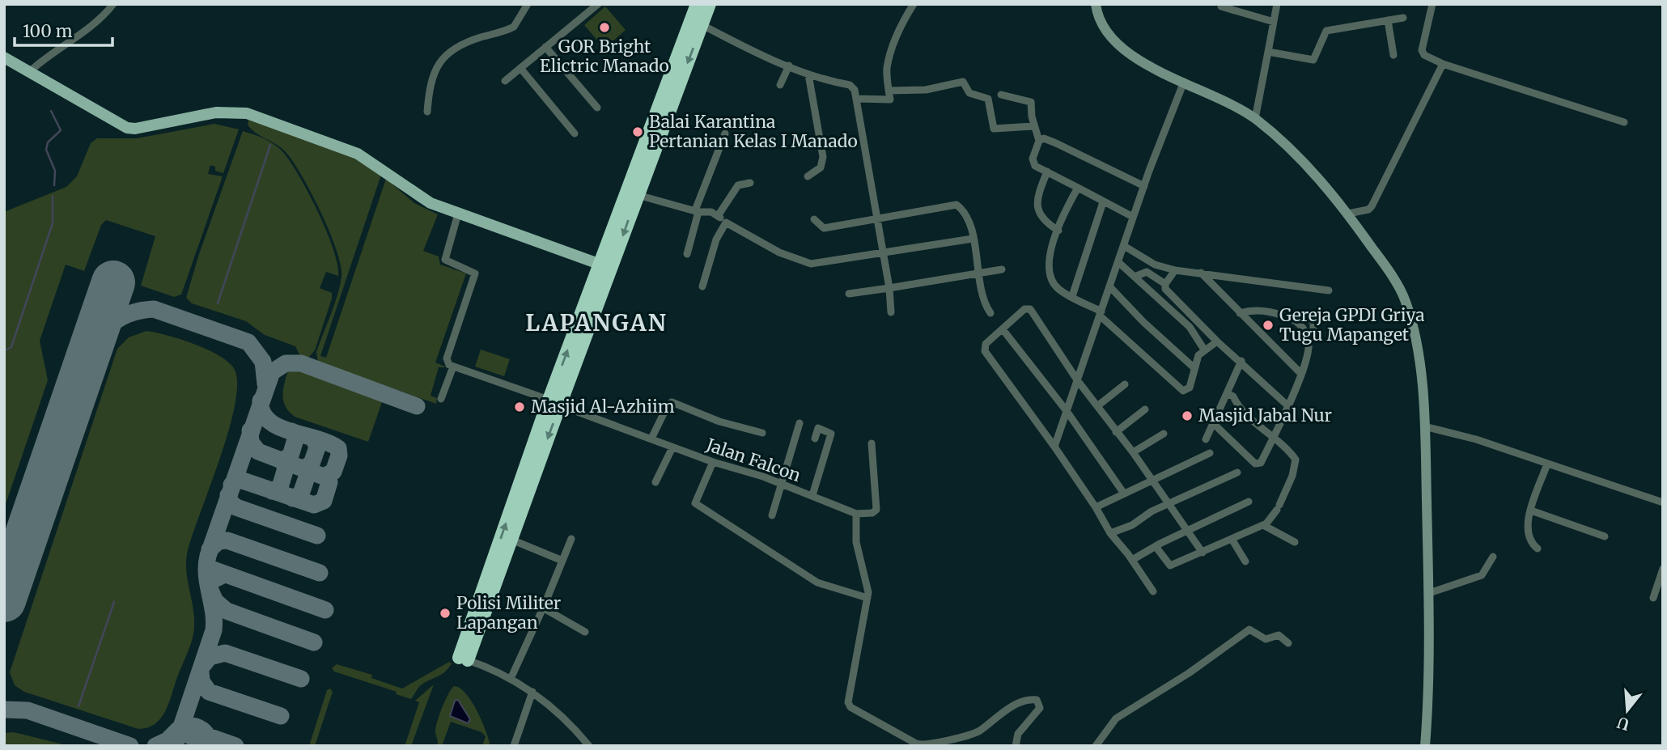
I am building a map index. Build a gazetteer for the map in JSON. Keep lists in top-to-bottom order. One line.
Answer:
{"streets":{"street":["Jalan Falcon"]},"districts":["LAPANGAN"],"places":["GOR Bright Elictric Manado","Balai Karantina Pertanian Kelas I Manado","Gereja GPDI Griya Tugu Mapanget","Masjid Al-Azhiim","Masjid Jabal Nur","Polisi Militer Lapangan"],"scale_bar":"100 m","north":"bottom"}
